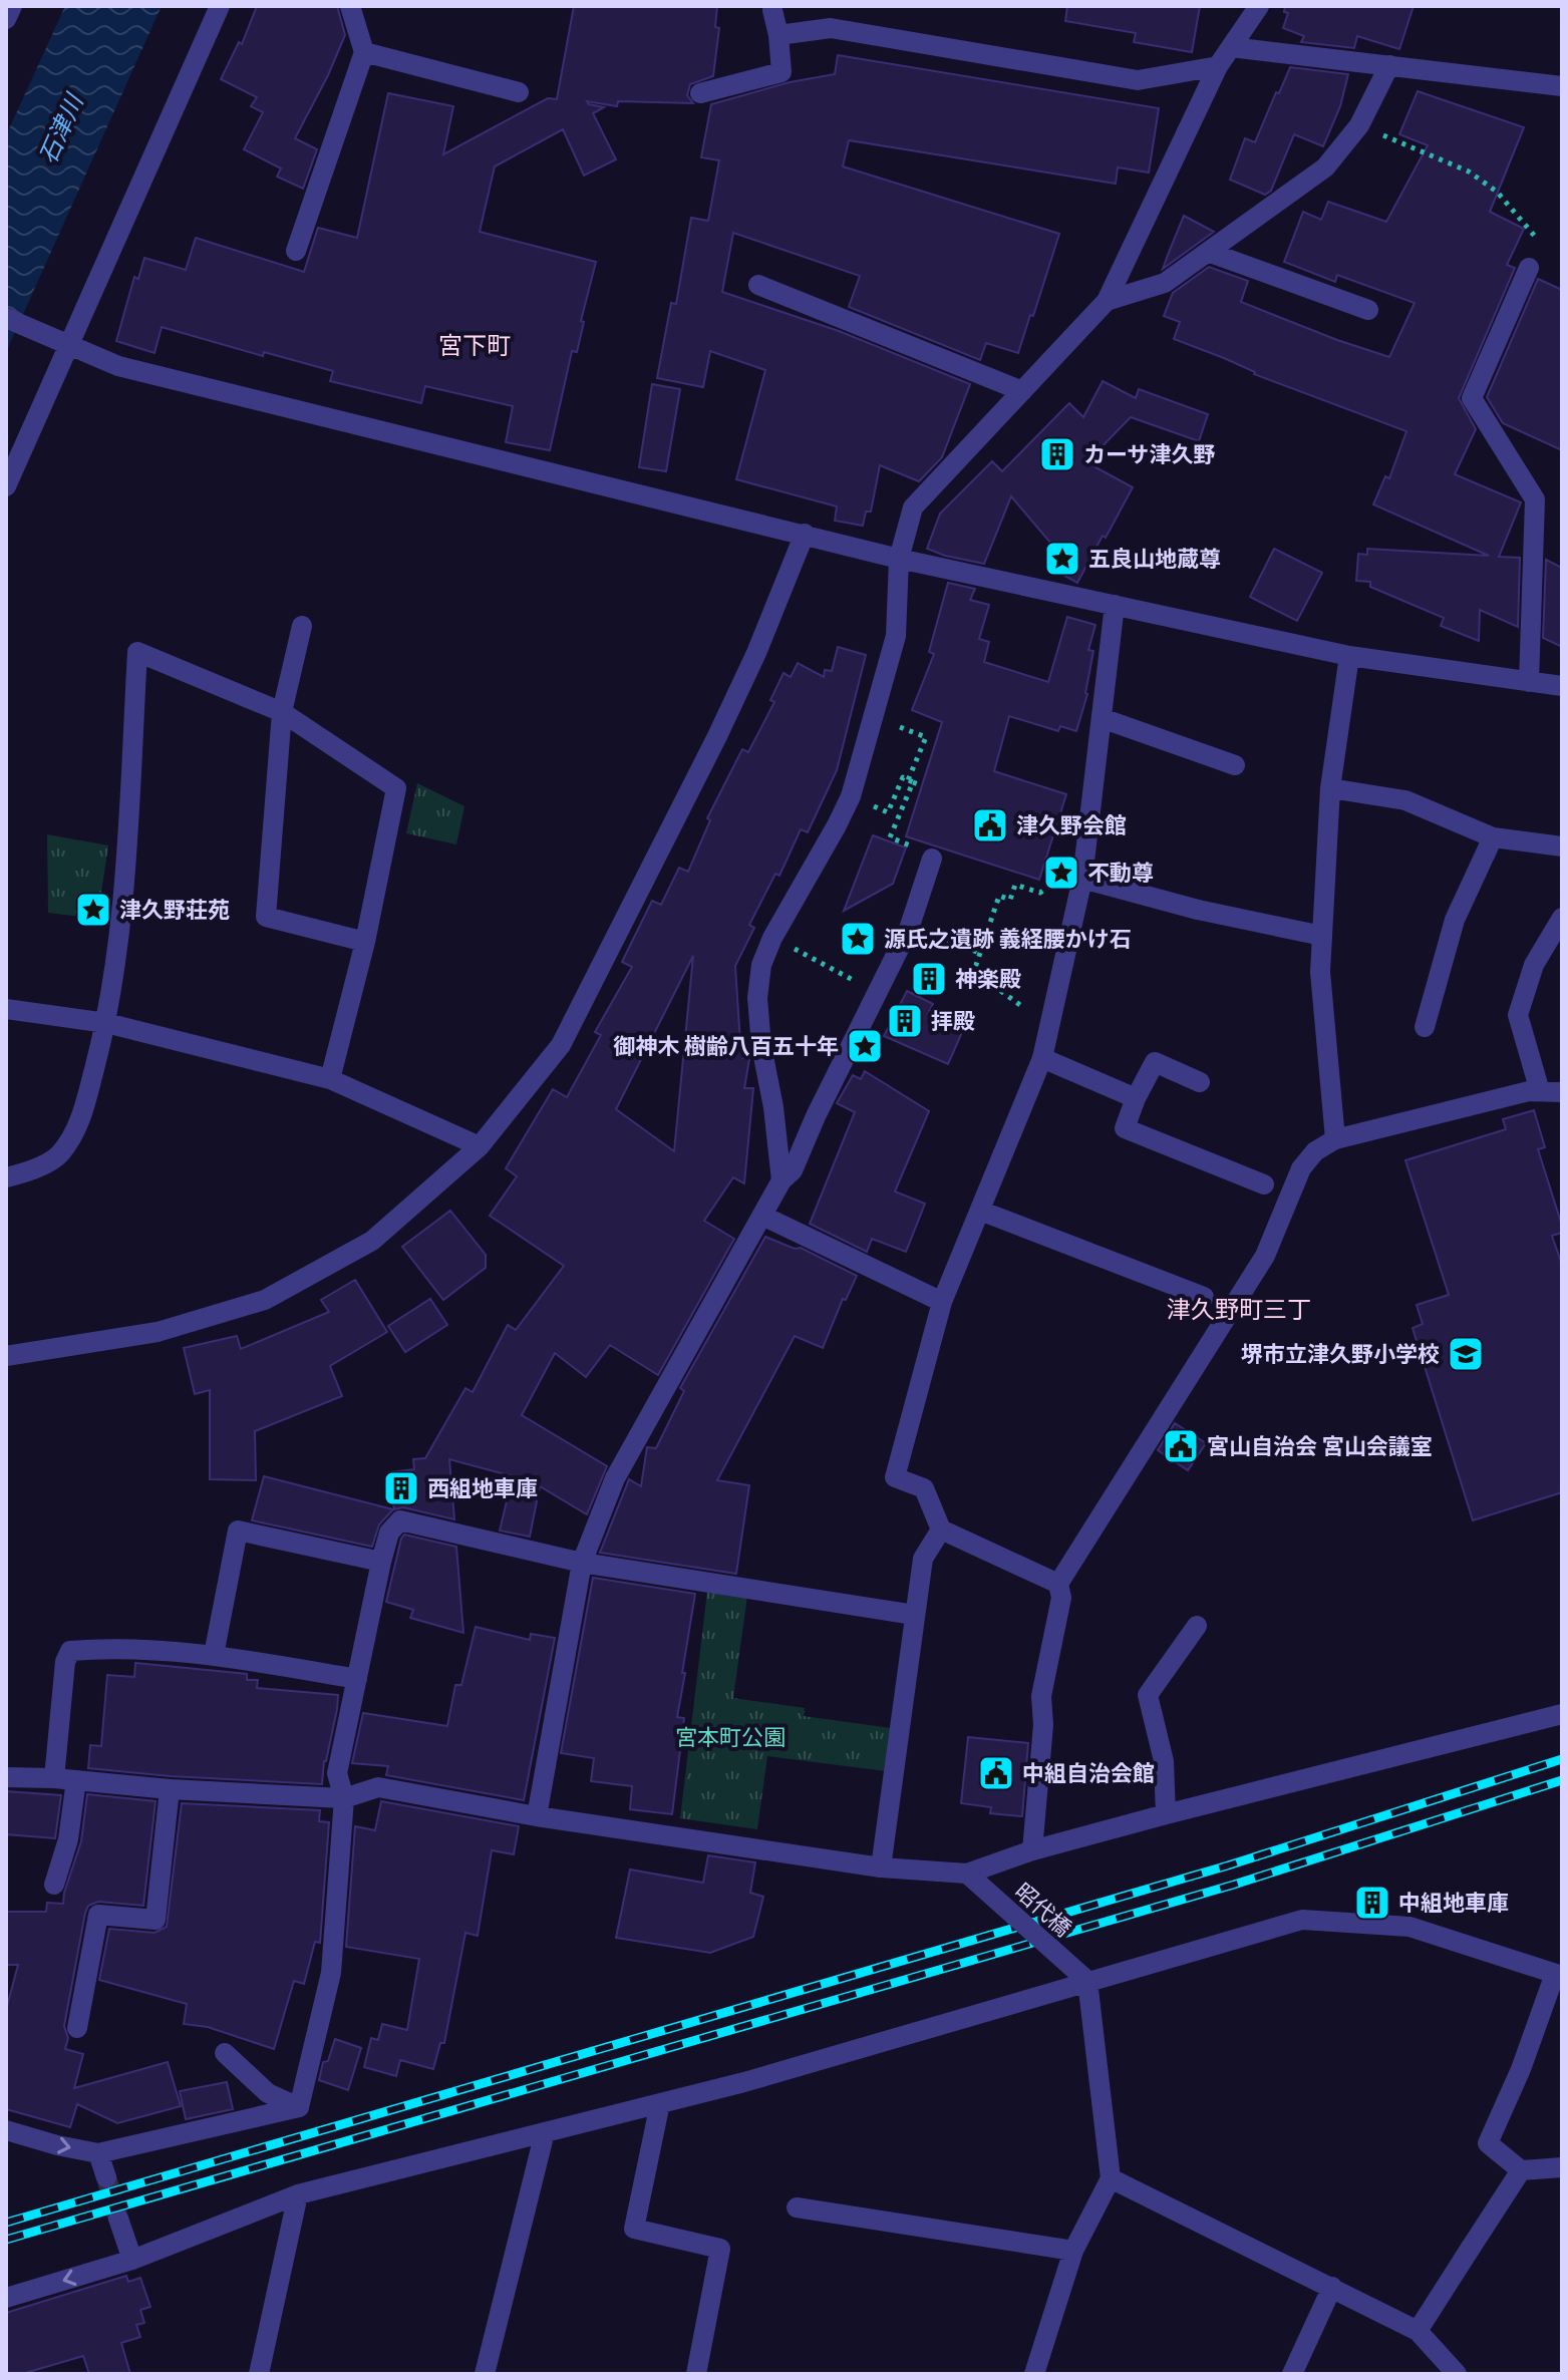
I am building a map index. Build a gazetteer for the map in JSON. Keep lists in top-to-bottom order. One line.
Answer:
{"streets":{"street":["昭代橋"]},"districts":["宮下町","津久野町三丁"],"water":["石津川"],"parks":["宮本町公園"],"places":{"building":["カーサ津久野","神楽殿","拝殿","西組地車庫","中組地車庫"],"place":["五良山地蔵尊","不動尊","津久野荘苑","源氏之遺跡 義経腰かけ石","御神木 樹齢八百五十年"],"public building":["津久野会館","宮山自治会 宮山会議室","中組自治会館"],"school or university":["堺市立津久野小学校"]}}
